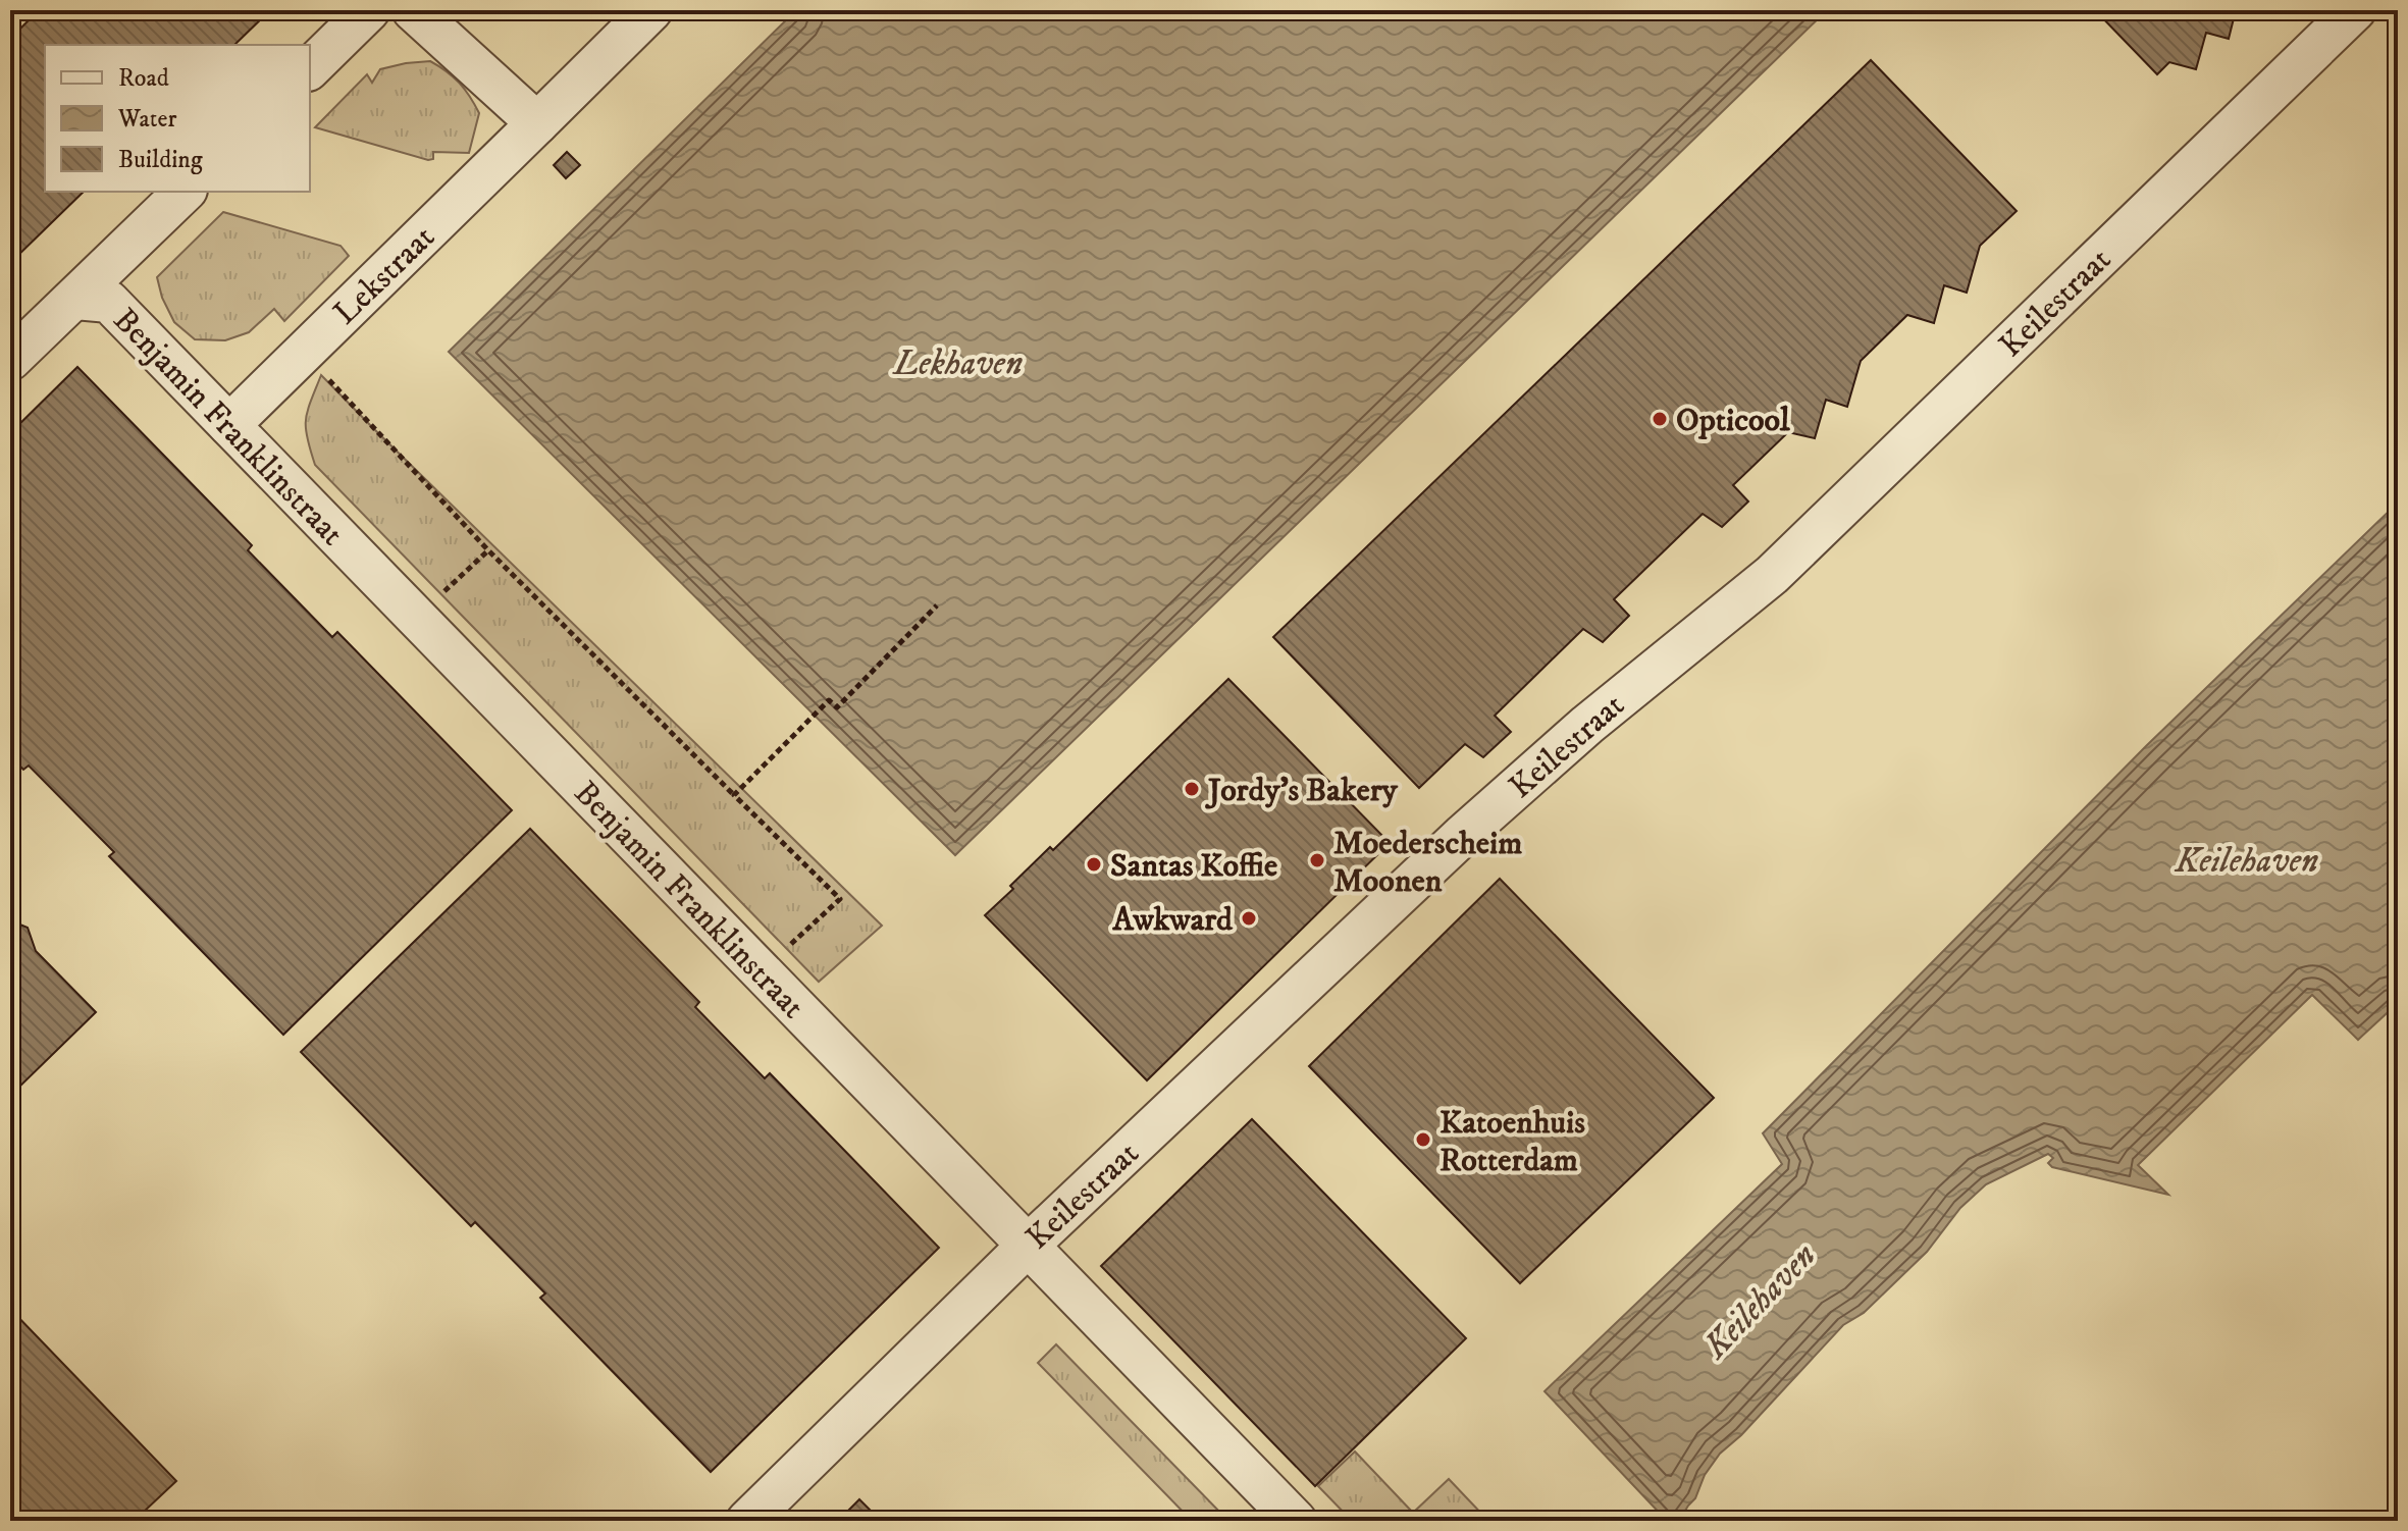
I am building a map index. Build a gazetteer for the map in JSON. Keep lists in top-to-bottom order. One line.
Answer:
{"streets":{"street":["Lekstraat","Keilestraat","Benjamin Franklinstraat"]},"crossings":[["Lekstraat","Benjamin Franklinstraat"],["Keilestraat","Benjamin Franklinstraat"]],"water":["Lekhaven","Keilehaven"],"places":["Opticool","Jordy's Bakery","Moederscheim Moonen","Santas Koffie","Awkward","Katoenhuis Rotterdam"],"legend":["Road","Water","Building"]}
